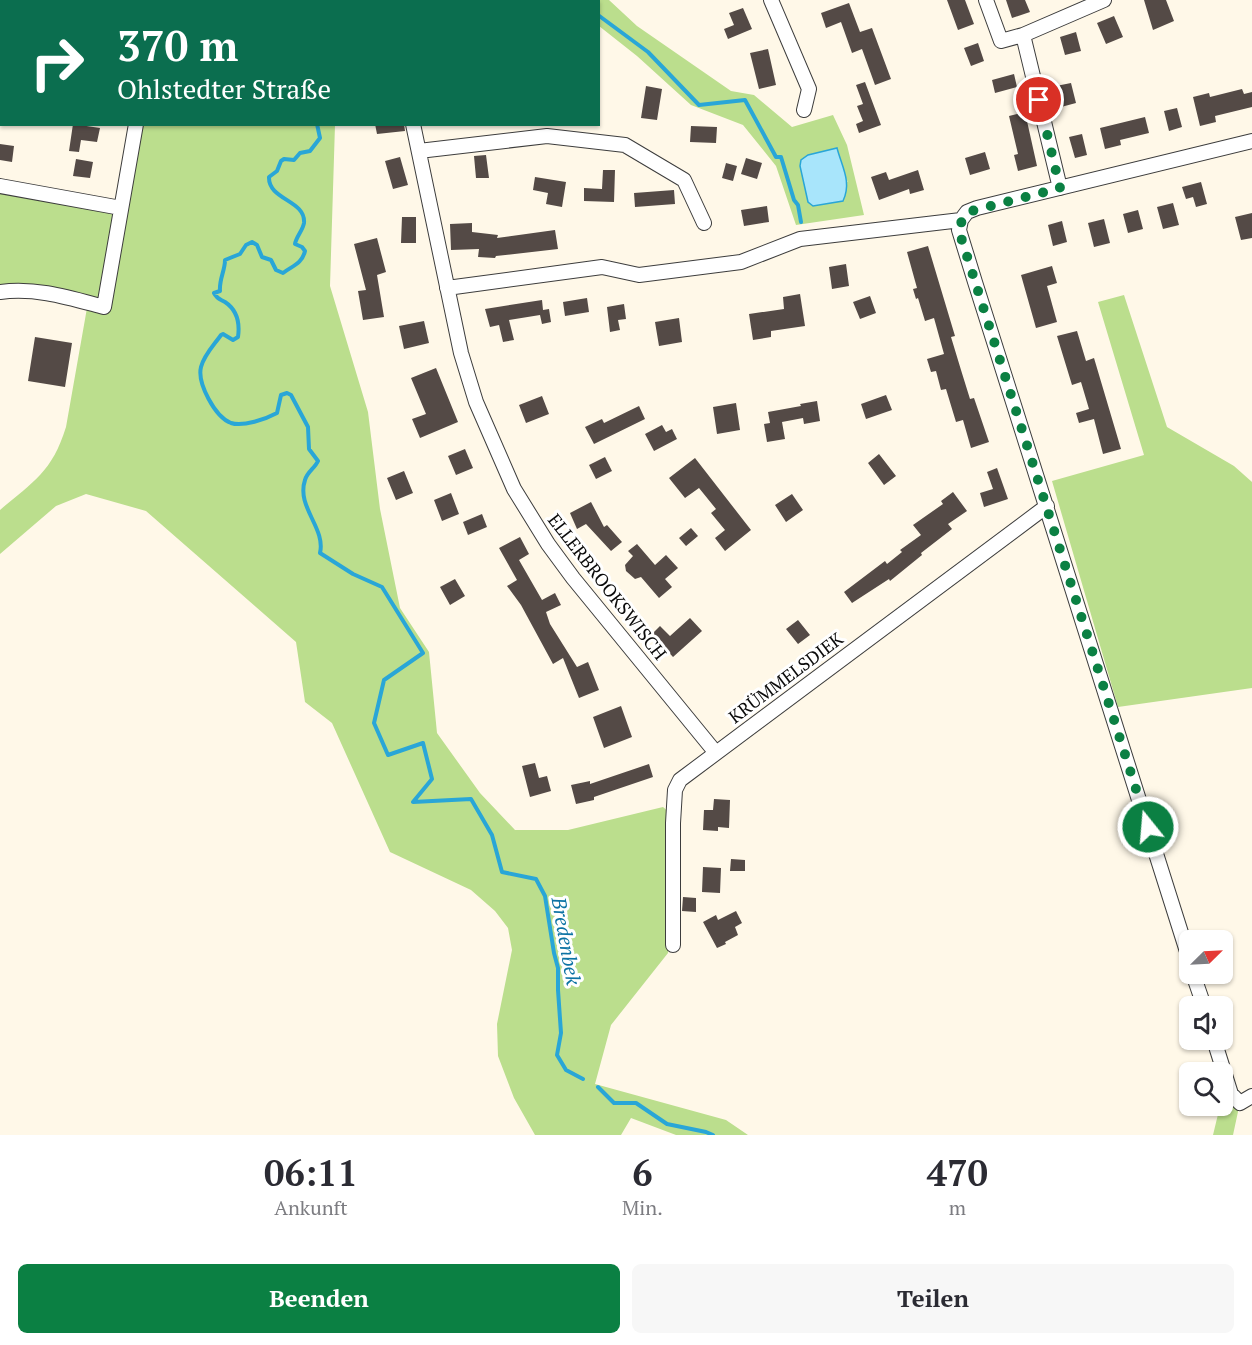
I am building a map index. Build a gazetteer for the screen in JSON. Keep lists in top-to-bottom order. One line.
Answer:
{"streets":{"street":["ELLERBROOKSWISCH","KRÜMMELSDIEK"]},"crossings":[["ELLERBROOKSWISCH","KRÜMMELSDIEK"]],"water":["Bredenbek"],"north":"top right","page":{"turn":["370 m","Ohlstedter Straße"],"eta":["06:11","Ankunft","6","Min.","470","m"],"buttons":["Beenden","Teilen"]}}
